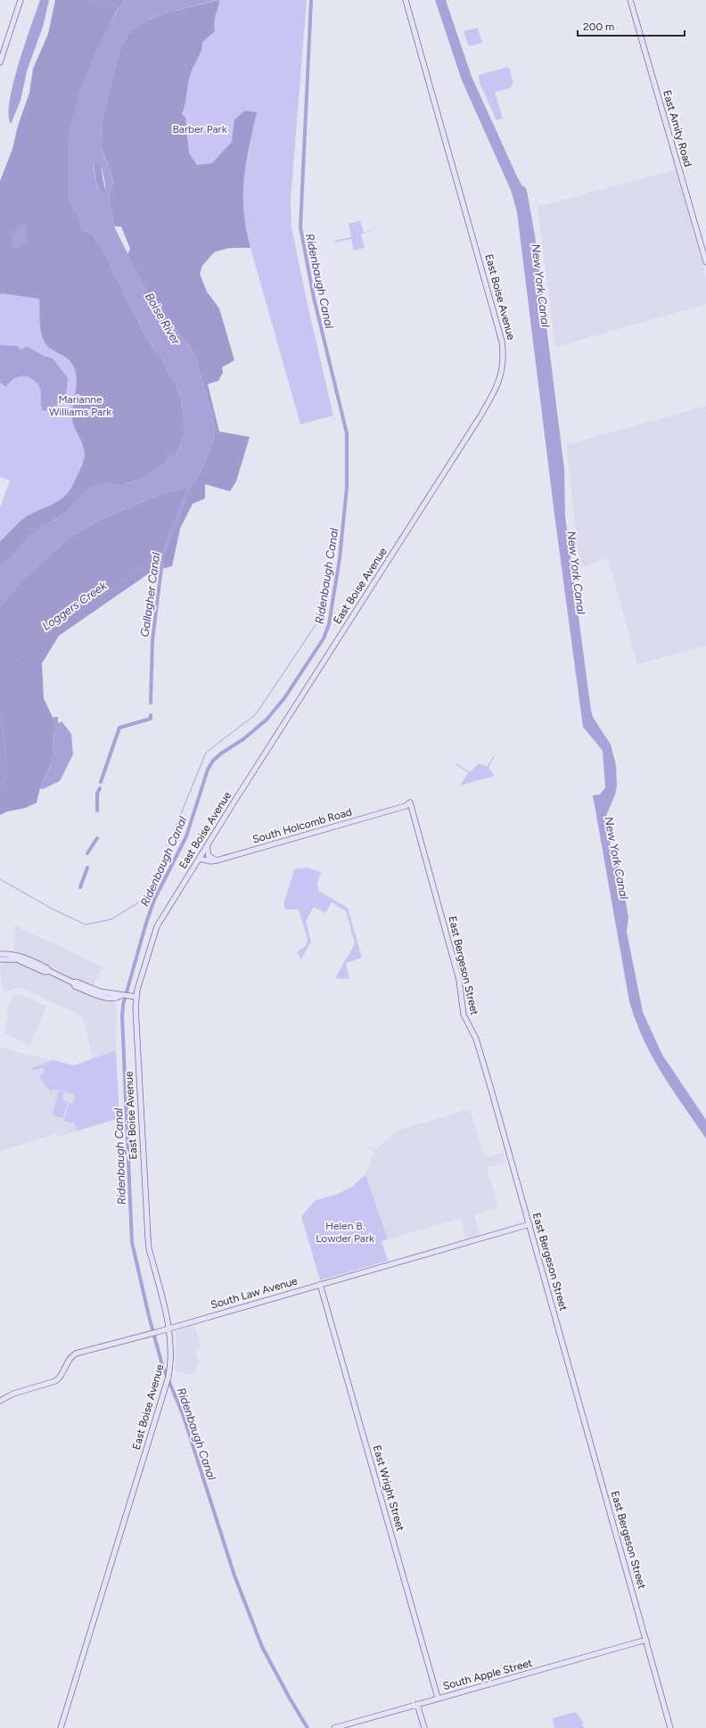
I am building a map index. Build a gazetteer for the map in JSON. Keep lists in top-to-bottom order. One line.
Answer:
{"streets":{"street":["East Amity Road","East Boise Avenue","South Holcomb Road","East Bergeson Street","South Law Avenue","East Wright Street","South Apple Street"]},"crossings":[["East Boise Avenue","South Holcomb Road"],["East Boise Avenue","South Law Avenue"],["South Holcomb Road","East Bergeson Street"],["East Bergeson Street","South Law Avenue"],["East Bergeson Street","South Apple Street"],["South Law Avenue","East Wright Street"],["East Wright Street","South Apple Street"]],"water":["Ridenbaugh Canal","New York Canal","Boise River","Gallagher Canal","Loggers Creek"],"parks":["Barber Park","Marianne Williams Park","Helen B. Lowder Park"],"scale_bar":"200 m"}
